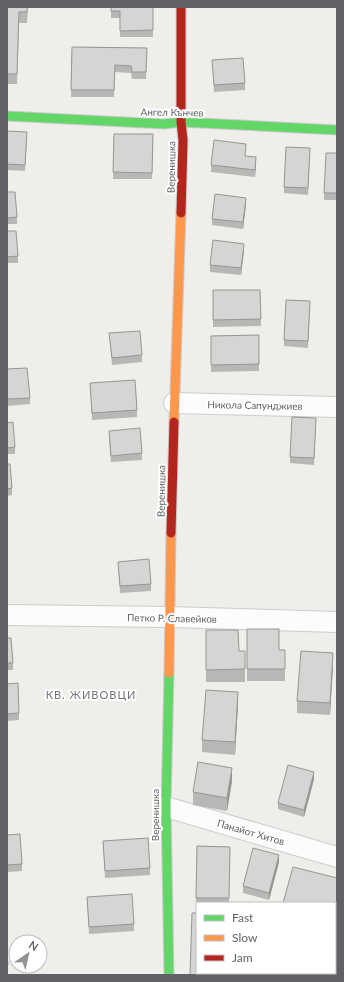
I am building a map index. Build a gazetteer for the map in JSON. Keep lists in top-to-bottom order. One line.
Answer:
{"streets":{"main road":["Ангел Кънчев","Веренишка"],"street":["Никола Сапунджиев","Петко Р. Славейков","Панайот Хитов"]},"crossings":[["Ангел Кънчев","Веренишка"],["Веренишка","Никола Сапунджиев"],["Веренишка","Петко Р. Славейков"],["Веренишка","Панайот Хитов"]],"districts":["КВ. ЖИВОВЦИ"],"legend":["Fast","Slow","Jam"],"north":"top right"}
